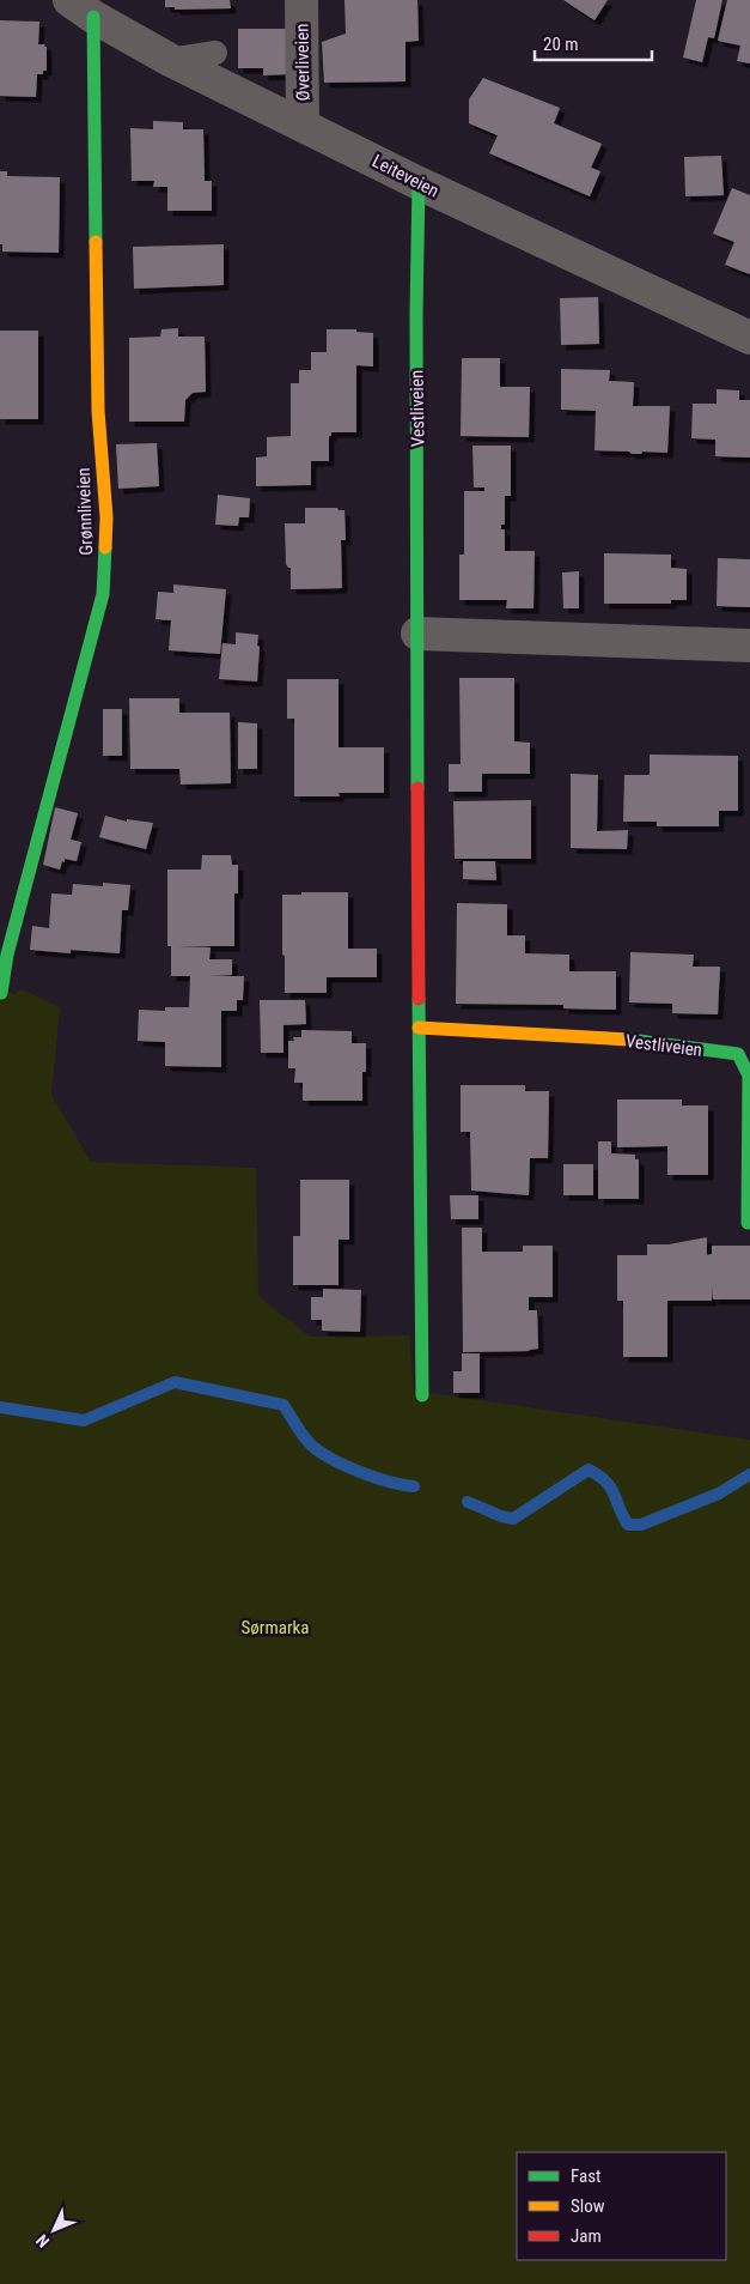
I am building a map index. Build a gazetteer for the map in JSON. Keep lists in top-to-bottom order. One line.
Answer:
{"streets":{"street":["Øverliveien","Leiteveien","Vestliveien","Grønnliveien"]},"crossings":[["Øverliveien","Leiteveien"],["Leiteveien","Vestliveien"],["Leiteveien","Grønnliveien"]],"parks":["Sørmarka"],"legend":["Fast","Slow","Jam"],"scale_bar":"20 m","north":"bottom left"}
